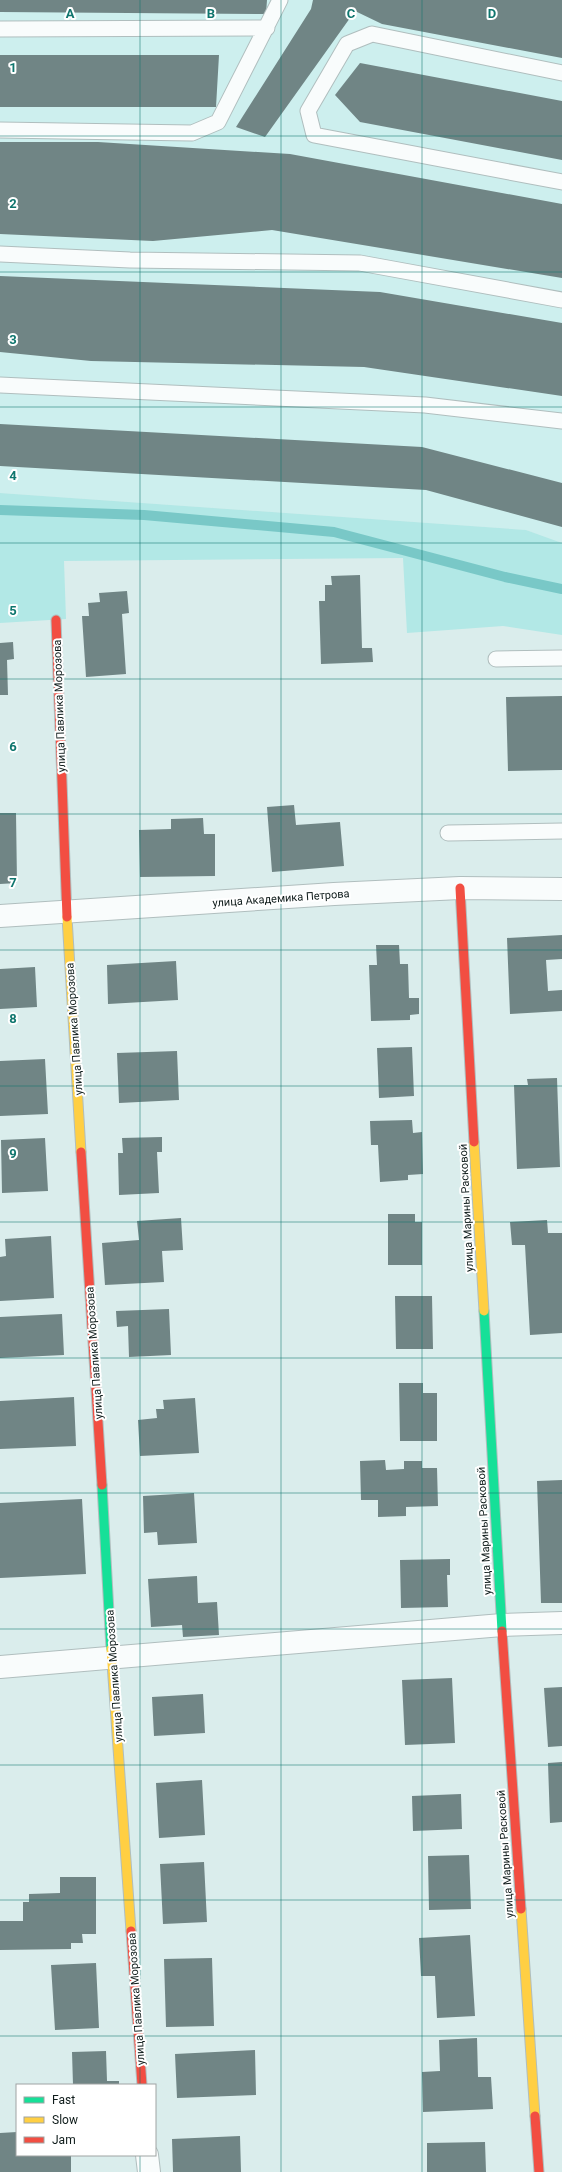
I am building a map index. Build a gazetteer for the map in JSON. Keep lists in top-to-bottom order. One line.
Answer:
{"streets":{"street":["улица Павлика Морозова","улица Академика Петрова","улица Марины Расковой"]},"crossings":[["улица Павлика Морозова","улица Академика Петрова"],["улица Академика Петрова","улица Марины Расковой"]],"legend":["Fast","Slow","Jam"],"grid":{"columns":["A","B","C","D"],"rows":["1","2","3","4","5","6","7","8","9"]}}
